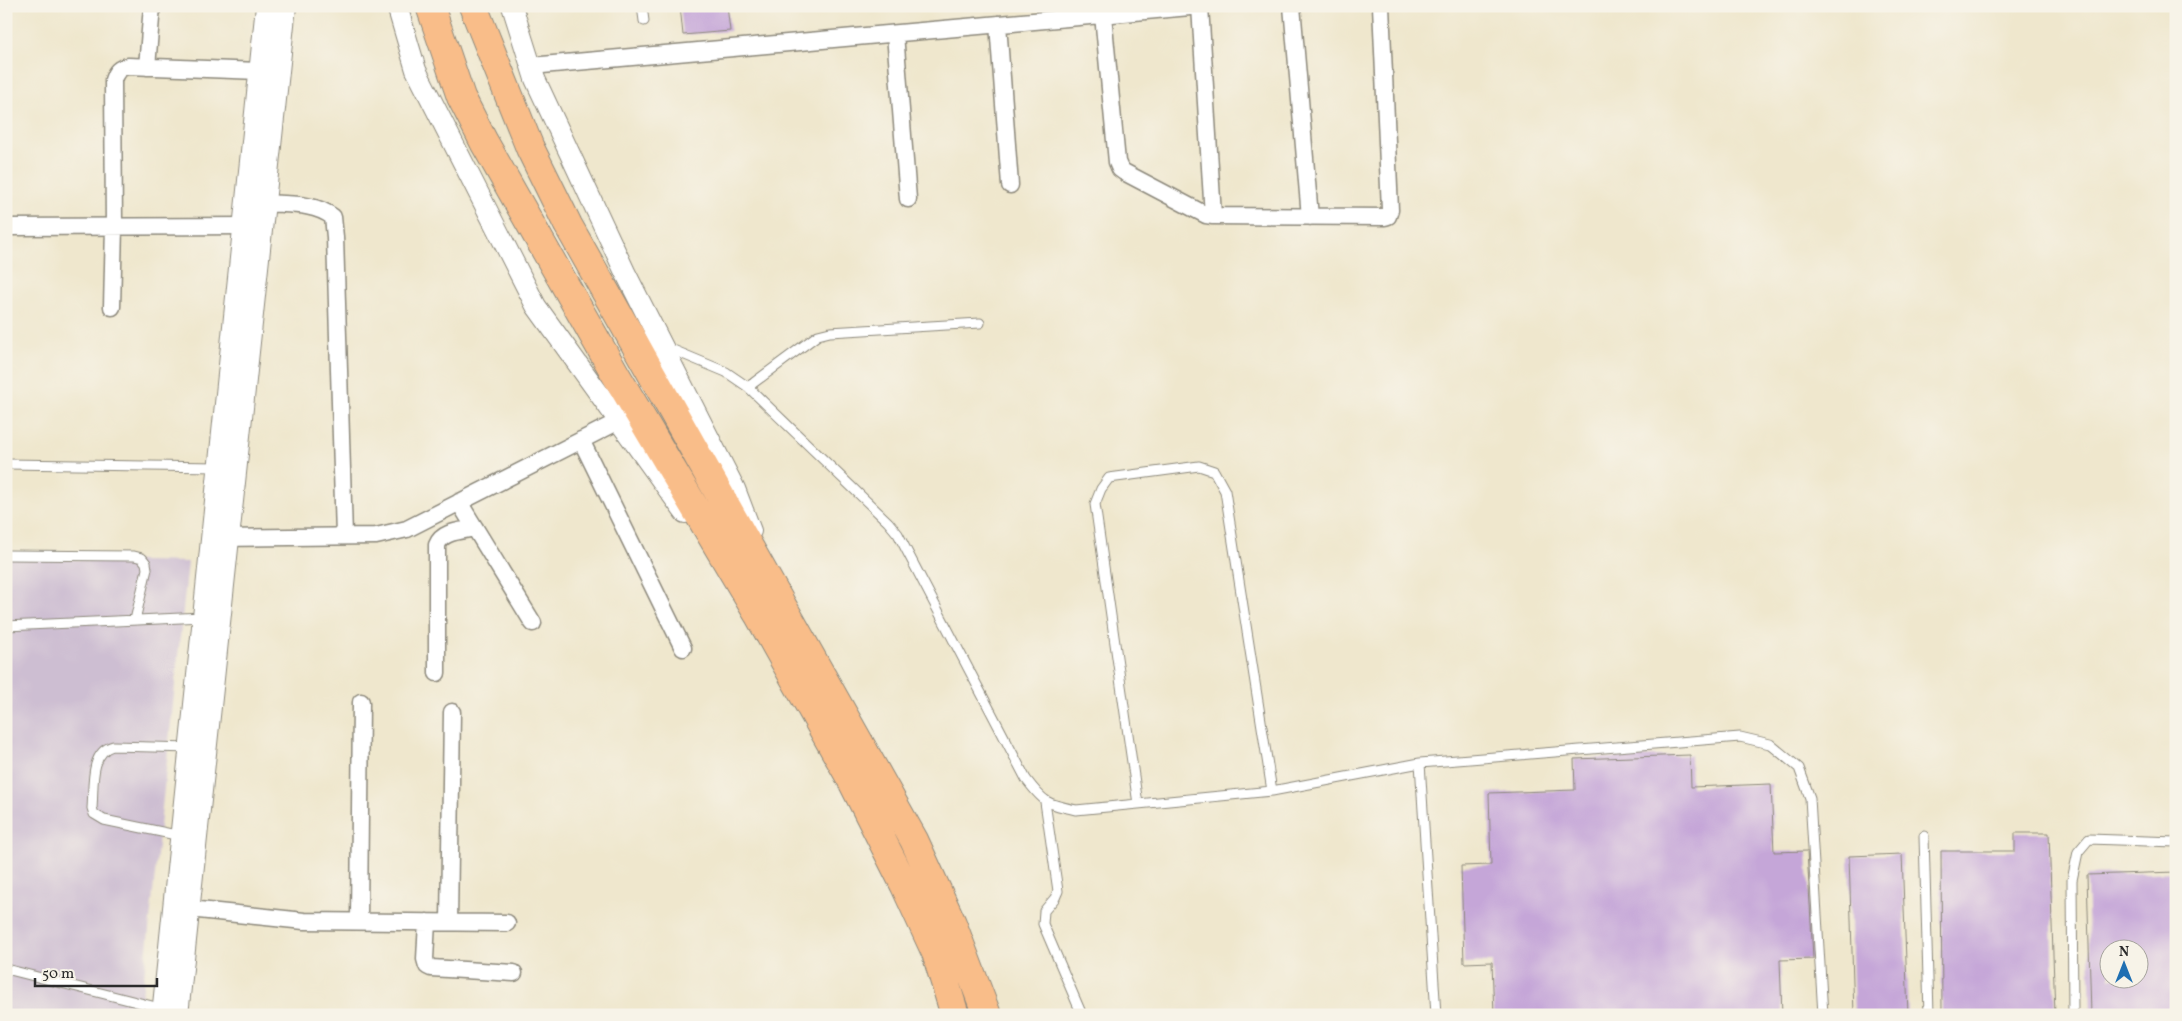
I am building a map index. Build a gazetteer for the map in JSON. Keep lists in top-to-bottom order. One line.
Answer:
{"scale_bar":"50 m","north":"top"}
